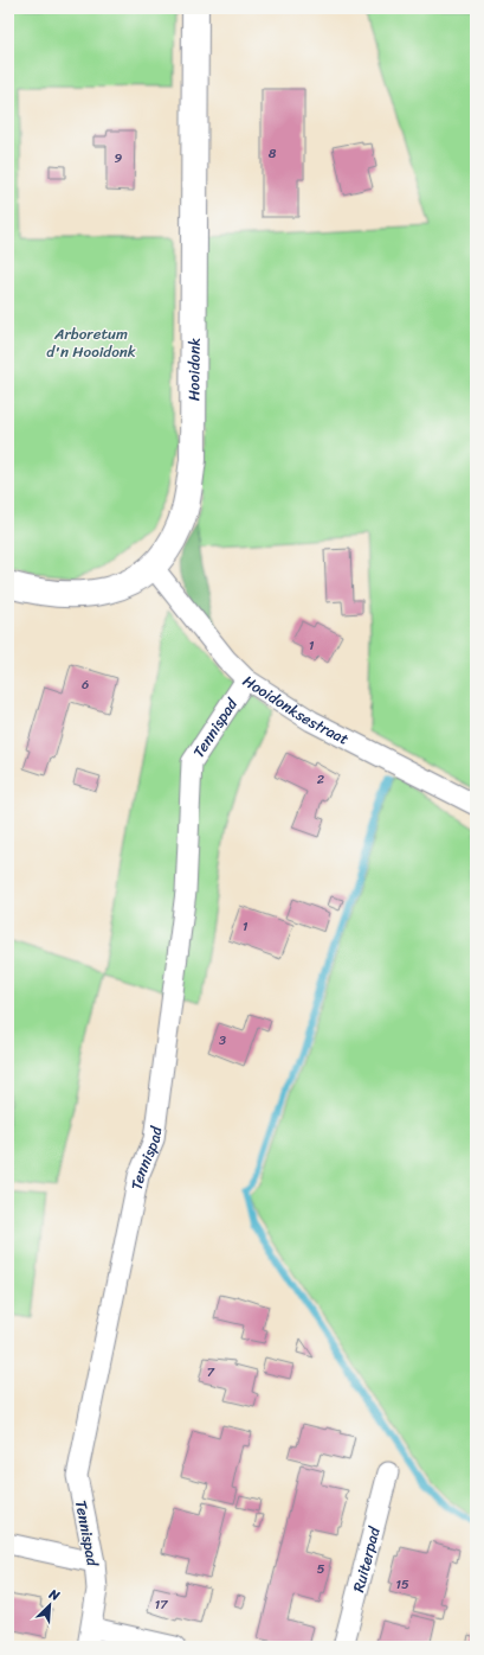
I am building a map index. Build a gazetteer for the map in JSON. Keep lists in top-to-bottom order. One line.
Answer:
{"streets":{"street":["Hooidonk","Hooidonksestraat","Tennispad","Ruiterpad"]},"crossings":[["Hooidonk","Hooidonksestraat"],["Hooidonksestraat","Tennispad"]],"parks":["Arboretum d'n Hooidonk"],"house_numbers":["8","9","1","6","2","1","3","7","5","15","17"],"north":"top right"}
